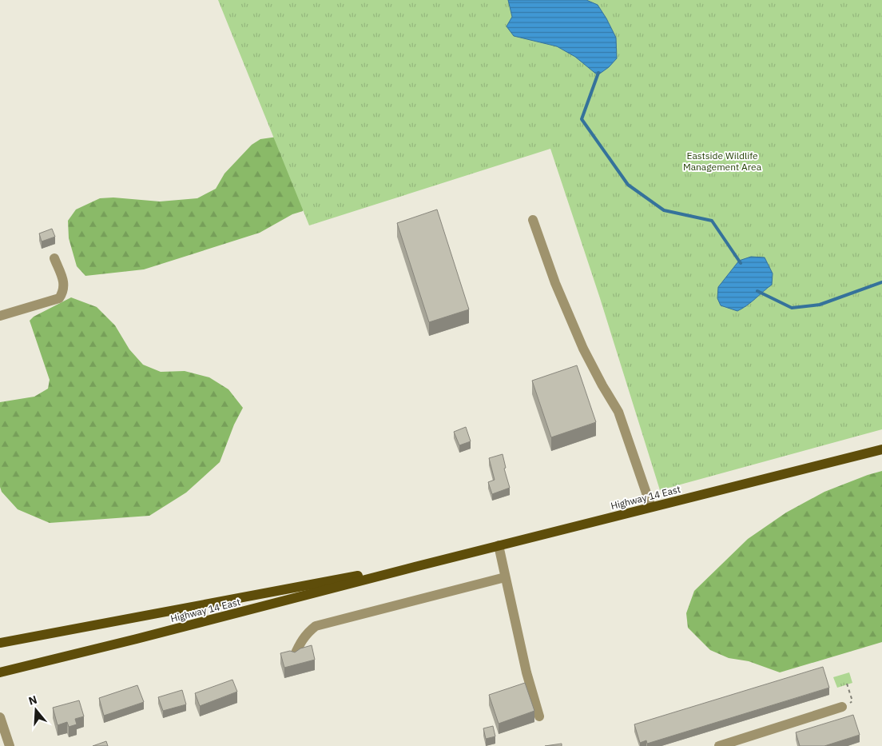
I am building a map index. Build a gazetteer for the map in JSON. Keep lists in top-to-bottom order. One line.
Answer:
{"streets":{"main road":["Highway 14 East"]},"parks":["Eastside Wildlife Management Area"],"north":"top"}
